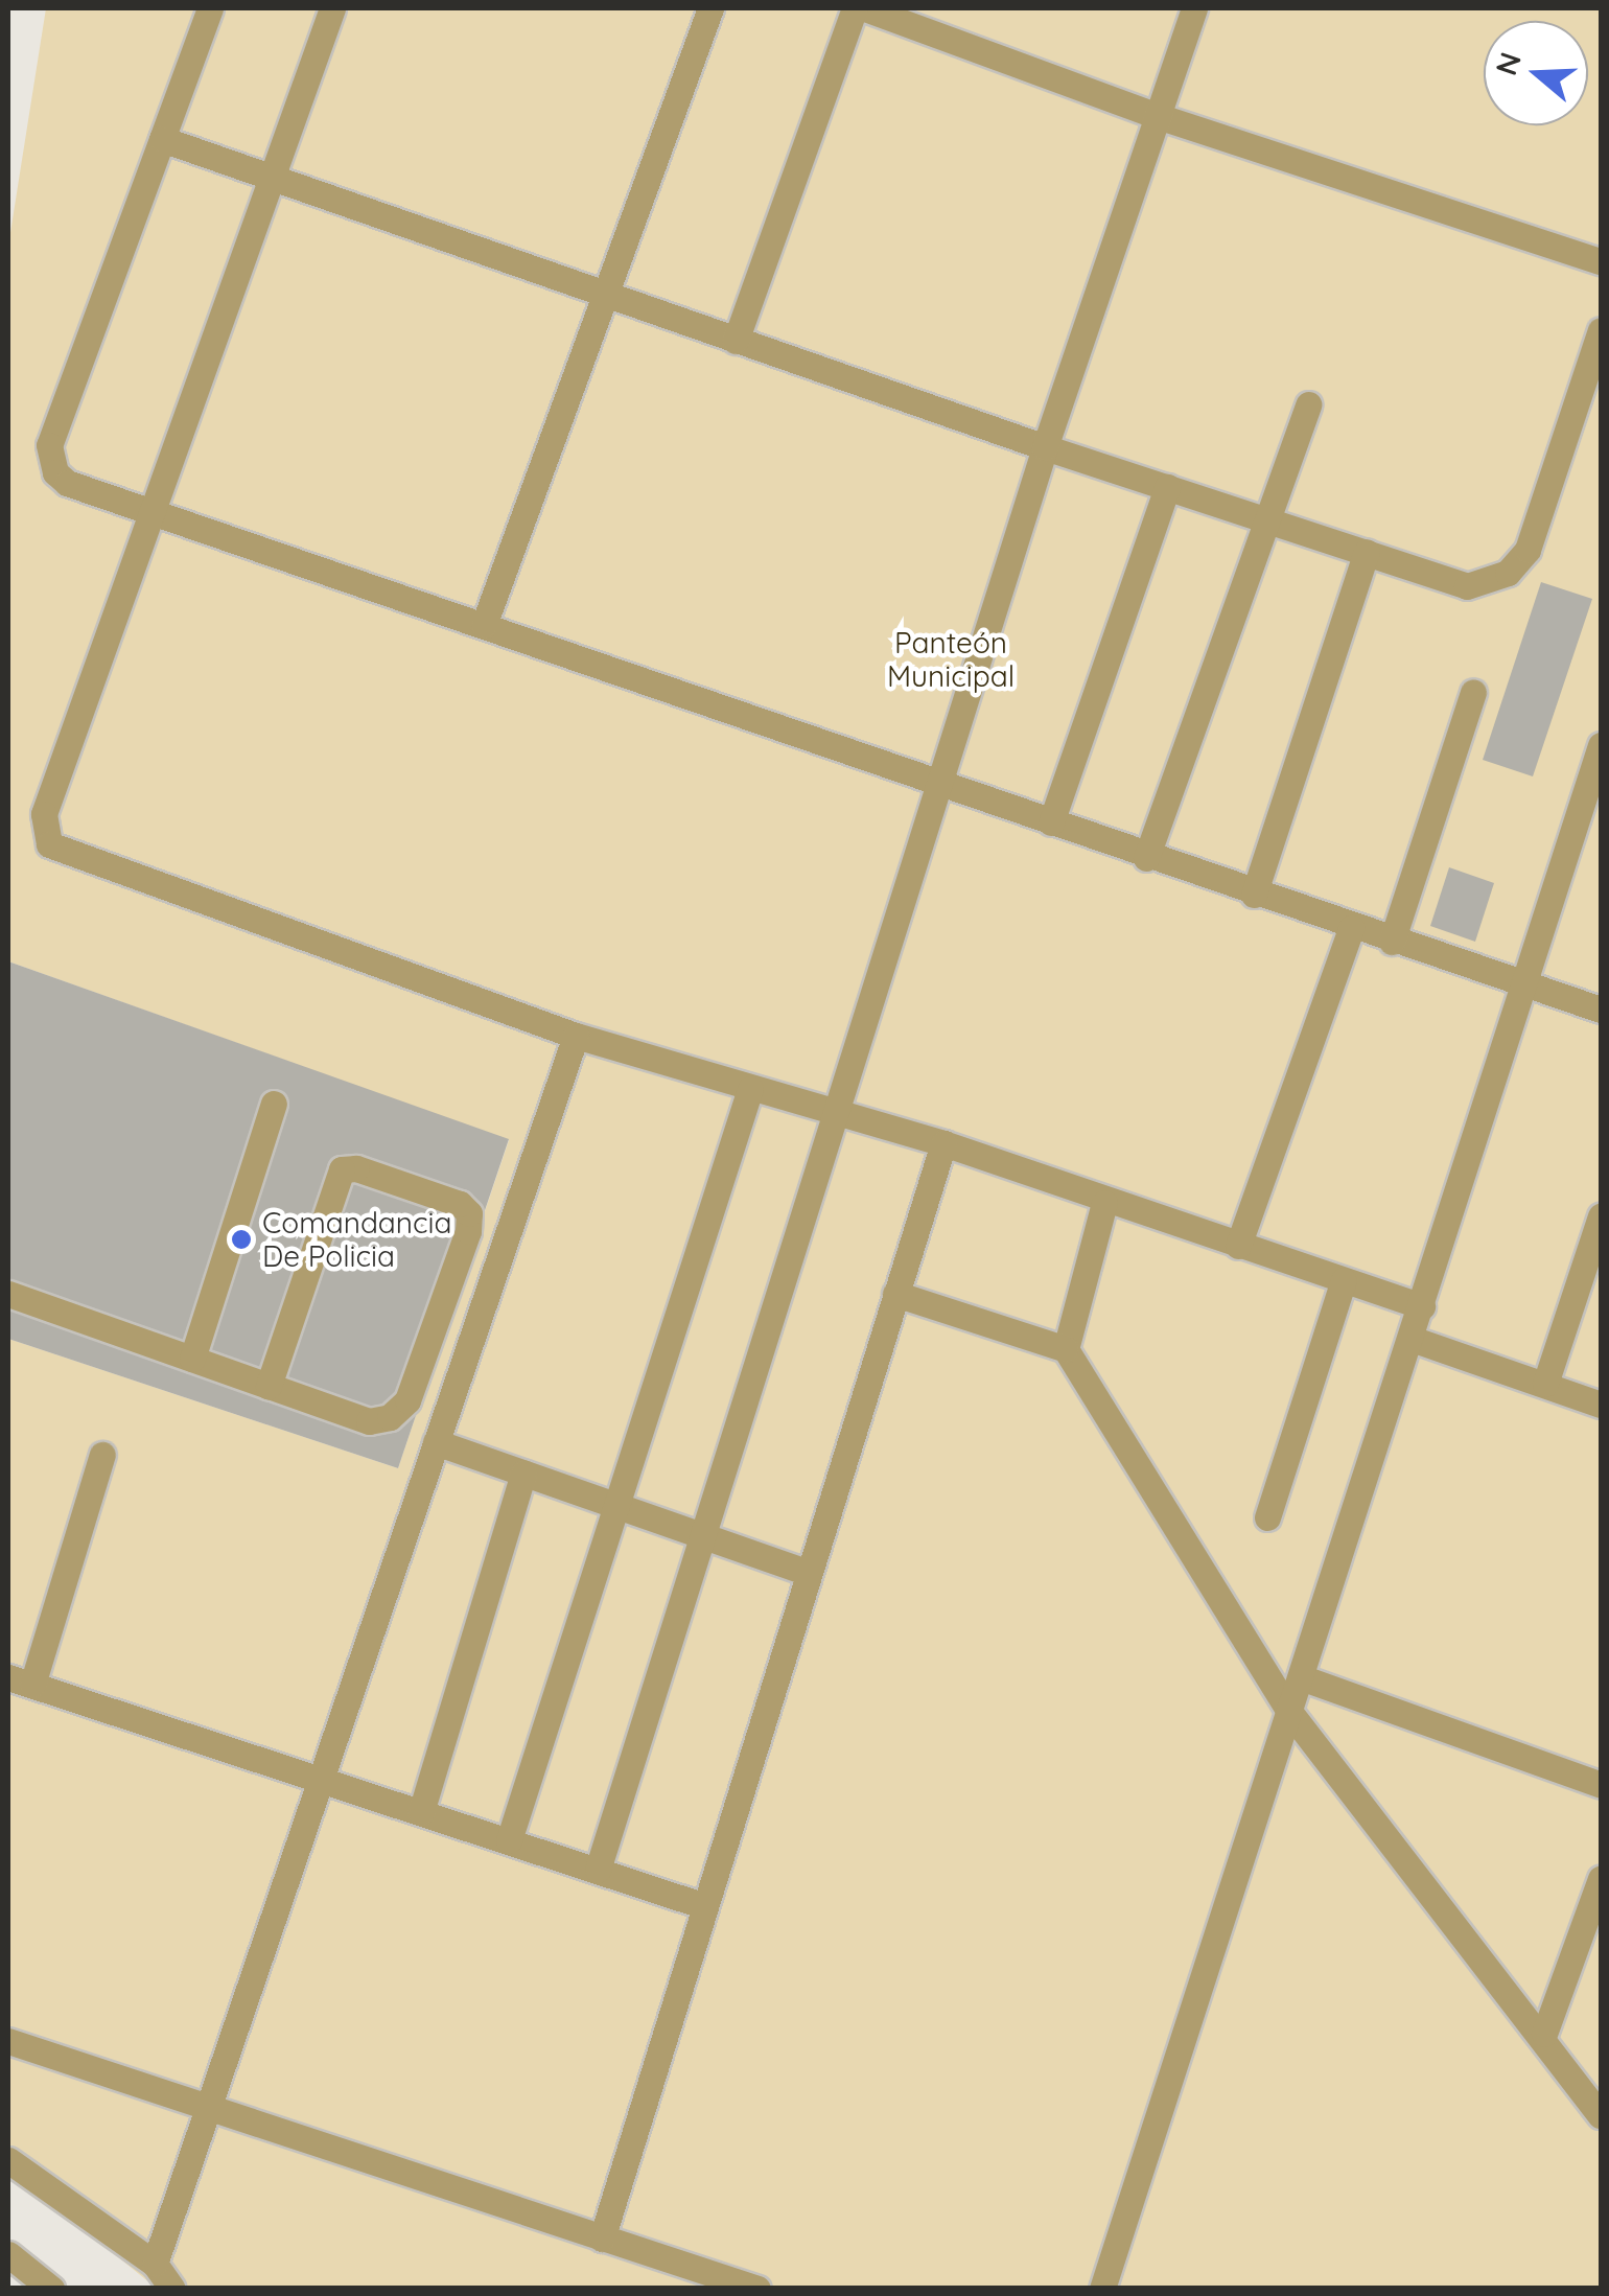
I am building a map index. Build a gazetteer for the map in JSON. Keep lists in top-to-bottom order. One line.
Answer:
{"parks":["Panteón Municipal"],"places":["Comandancia De Policia"],"north":"left"}
